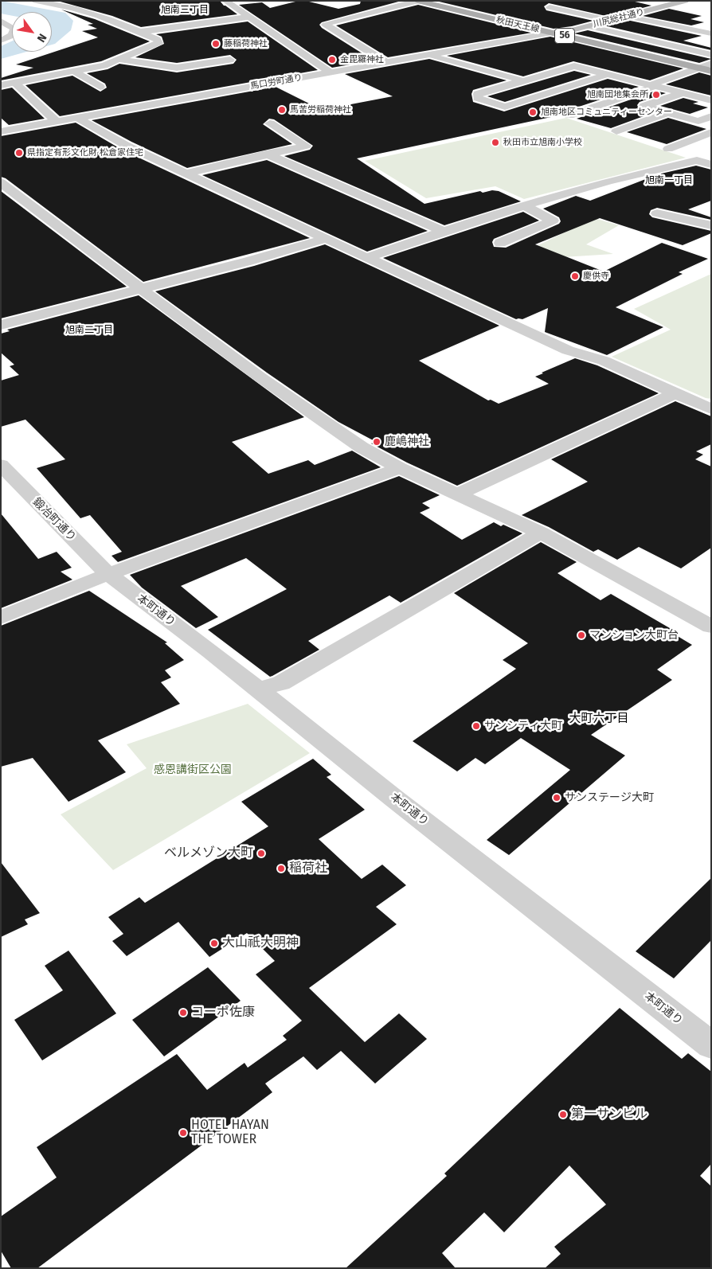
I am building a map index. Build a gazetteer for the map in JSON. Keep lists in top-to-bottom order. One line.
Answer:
{"streets":{"main road":["秋田天王線","56"],"street":["川尻総社通り","馬口労町通り","鍛冶町通り","本町通り"]},"crossings":[["川尻総社通り","秋田天王線"],["川尻総社通り","馬口労町通り"],["秋田天王線","馬口労町通り"],["鍛冶町通り","本町通り"]],"districts":["旭南三丁目","旭南一丁目","旭南二丁目","大町六丁目"],"parks":["感恩講街区公園"],"places":["藤稲荷神社","金毘羅神社","旭南団地集会所","馬苦労稲荷神社","旭南地区コミュニティーセンター","秋田市立旭南小学校","県指定有形文化財 松倉家住宅","慶供寺","鹿嶋神社","マンション大町台","サンシティ大町","サンステージ大町","ベルメゾン大町","稲荷社","大山祇大明神","コーポ佐康","第一サンビル","HOTEL HAYAN THE TOWER"],"north":"bottom right"}
